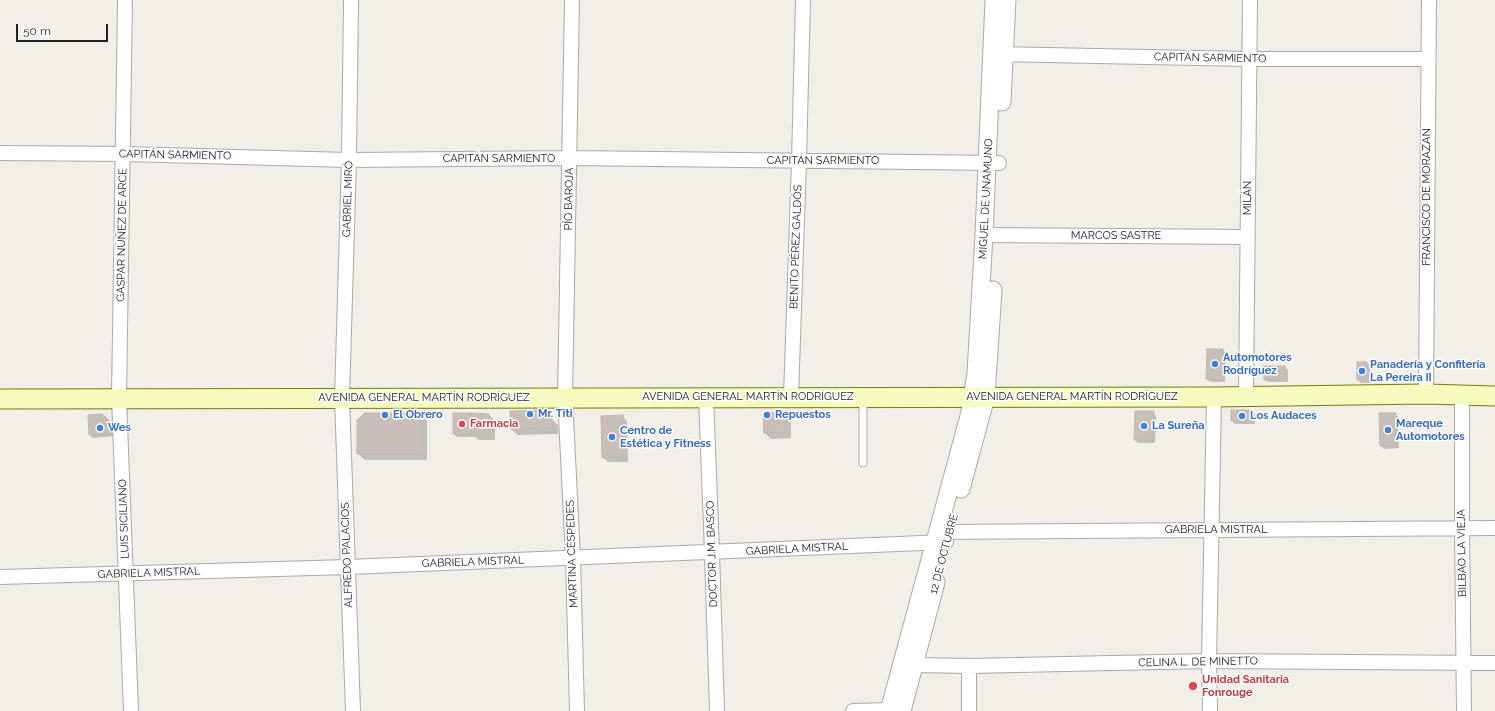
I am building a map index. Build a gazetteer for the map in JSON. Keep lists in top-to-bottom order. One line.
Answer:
{"streets":{"main road":["AVENIDA GENERAL MARTÍN RODRÍGUEZ"],"street":["CAPITÁN SARMIENTO","FRANCISCO DE MORAZÁN","MILÁN","GABRIEL MIRÓ","PÍO BAROJA","MIGUEL DE UNAMUNO","GASPAR NÚÑEZ DE ARCE","MARCOS SASTRE","BENITO PÉREZ GALDÓS","LUIS SICILIANO","GABRIELA MISTRAL","BILBAO LA VIEJA","MARTINA CÉSPEDES","DOCTOR J.M. BASCO","12 DE OCTUBRE","ALFREDO PALACIOS","CELINA L. DE MINETTO"]},"crossings":[["CAPITÁN SARMIENTO","FRANCISCO DE MORAZÁN"],["CAPITÁN SARMIENTO","MILÁN"],["CAPITÁN SARMIENTO","GABRIEL MIRÓ"],["CAPITÁN SARMIENTO","PÍO BAROJA"],["CAPITÁN SARMIENTO","MIGUEL DE UNAMUNO"],["CAPITÁN SARMIENTO","GASPAR NÚÑEZ DE ARCE"],["CAPITÁN SARMIENTO","BENITO PÉREZ GALDÓS"],["FRANCISCO DE MORAZÁN","AVENIDA GENERAL MARTÍN RODRÍGUEZ"],["MILÁN","MARCOS SASTRE"],["MILÁN","AVENIDA GENERAL MARTÍN RODRÍGUEZ"],["GABRIEL MIRÓ","AVENIDA GENERAL MARTÍN RODRÍGUEZ"],["GABRIEL MIRÓ","ALFREDO PALACIOS"],["PÍO BAROJA","AVENIDA GENERAL MARTÍN RODRÍGUEZ"],["PÍO BAROJA","MARTINA CÉSPEDES"],["MIGUEL DE UNAMUNO","MARCOS SASTRE"],["MIGUEL DE UNAMUNO","AVENIDA GENERAL MARTÍN RODRÍGUEZ"],["MIGUEL DE UNAMUNO","12 DE OCTUBRE"],["GASPAR NÚÑEZ DE ARCE","AVENIDA GENERAL MARTÍN RODRÍGUEZ"],["GASPAR NÚÑEZ DE ARCE","LUIS SICILIANO"],["BENITO PÉREZ GALDÓS","AVENIDA GENERAL MARTÍN RODRÍGUEZ"],["AVENIDA GENERAL MARTÍN RODRÍGUEZ","LUIS SICILIANO"],["AVENIDA GENERAL MARTÍN RODRÍGUEZ","BILBAO LA VIEJA"],["AVENIDA GENERAL MARTÍN RODRÍGUEZ","MARTINA CÉSPEDES"],["AVENIDA GENERAL MARTÍN RODRÍGUEZ","DOCTOR J.M. BASCO"],["AVENIDA GENERAL MARTÍN RODRÍGUEZ","12 DE OCTUBRE"],["AVENIDA GENERAL MARTÍN RODRÍGUEZ","ALFREDO PALACIOS"],["LUIS SICILIANO","GABRIELA MISTRAL"],["GABRIELA MISTRAL","BILBAO LA VIEJA"],["GABRIELA MISTRAL","MARTINA CÉSPEDES"],["GABRIELA MISTRAL","DOCTOR J.M. BASCO"],["GABRIELA MISTRAL","12 DE OCTUBRE"],["GABRIELA MISTRAL","ALFREDO PALACIOS"],["BILBAO LA VIEJA","CELINA L. DE MINETTO"],["12 DE OCTUBRE","CELINA L. DE MINETTO"]],"places":["Automotores Rodríguez","Panadería y Confitería La Pereira II","Mr. Titi","El Obrero","Repuestos","Los Audaces","Farmacia","La Sureña","Wes","Mareque Automotores","Centro de Estética y Fitness","Unidad Sanitaria Fonrouge"],"scale_bar":"50 m"}
